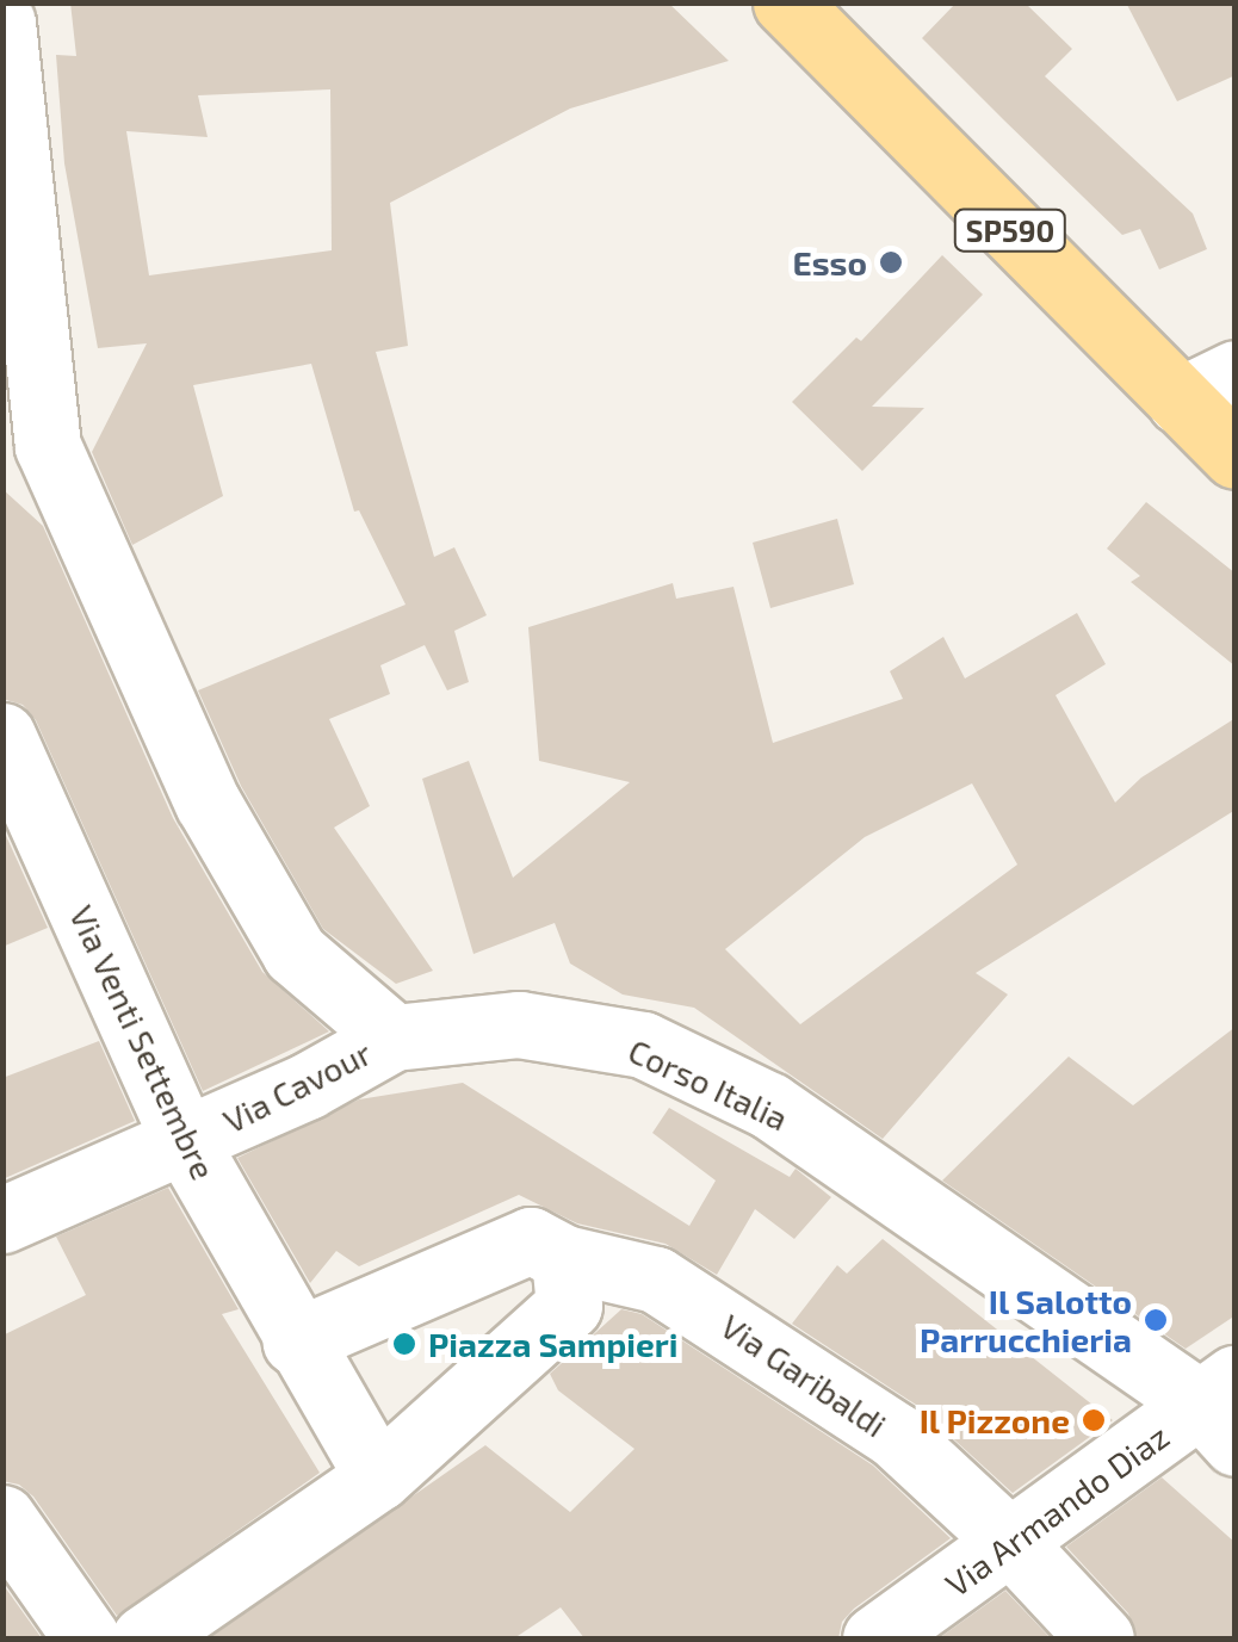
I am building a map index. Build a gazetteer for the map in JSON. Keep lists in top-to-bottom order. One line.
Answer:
{"streets":{"main road":["SP590"],"street":["Via Venti Settembre","Corso Italia","Via Cavour","Via Garibaldi","Via Armando Diaz"]},"crossings":[["Via Venti Settembre","Via Cavour"],["Corso Italia","Via Cavour"],["Corso Italia","Via Armando Diaz"],["Via Garibaldi","Via Armando Diaz"]],"places":["Esso","Il Salotto Parrucchieria","Piazza Sampieri","Il Pizzone"]}
